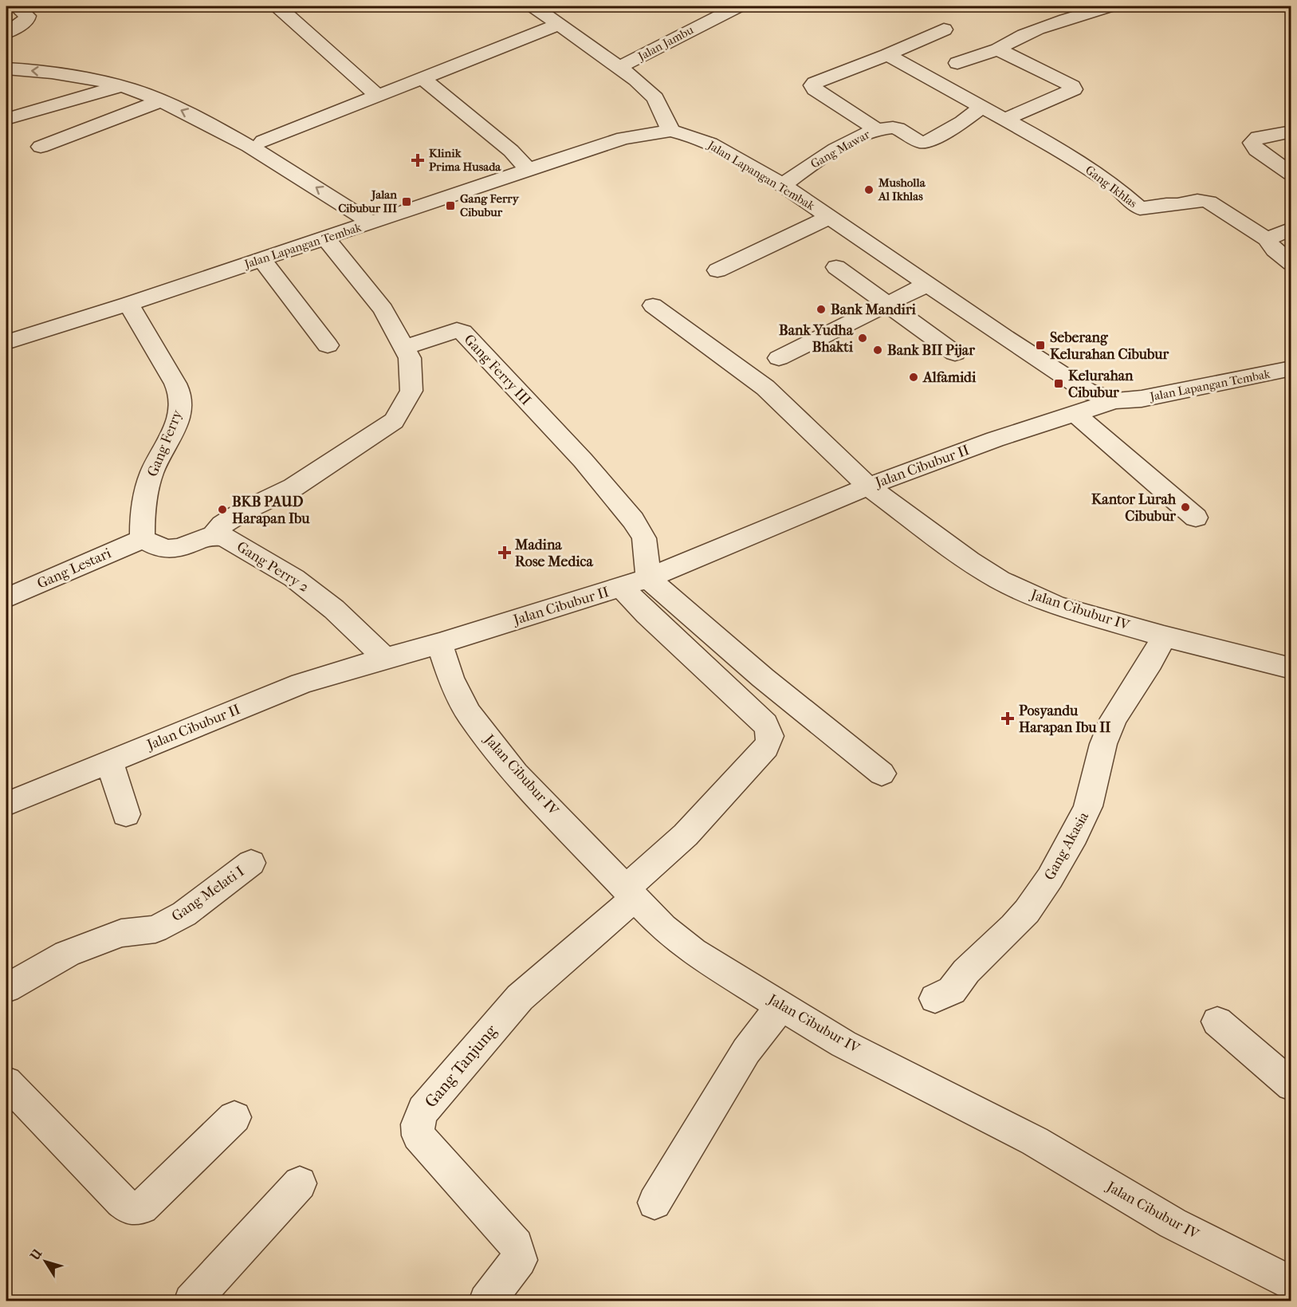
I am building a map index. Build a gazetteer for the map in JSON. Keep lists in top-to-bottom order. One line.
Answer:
{"streets":{"street":["Jalan Jambu","Gang Mawar","Jalan Lapangan Tembak","Gang Ikhlas","Gang Ferry III","Gang Ferry","Jalan Cibubur II","Gang Perry 2","Gang Lestari","Jalan Cibubur IV","Gang Akasia","Gang Melati I","Gang Tanjung"]},"crossings":[["Gang Mawar","Jalan Lapangan Tembak"],["Gang Mawar","Gang Ikhlas"],["Jalan Lapangan Tembak","Gang Ferry"],["Jalan Lapangan Tembak","Jalan Cibubur II"],["Gang Ferry III","Jalan Cibubur II"],["Gang Ferry","Gang Lestari"],["Jalan Cibubur II","Gang Perry 2"],["Jalan Cibubur II","Jalan Cibubur IV"],["Jalan Cibubur IV","Gang Akasia"],["Jalan Cibubur IV","Gang Tanjung"]],"places":{"health":["Klinik Prima Husada","Madina Rose Medica","Posyandu Harapan Ibu II"],"other":["Musholla Al Ikhlas","Bank Mandiri","Bank Yudha Bhakti","Bank BII Pijar","Alfamidi","Kantor Lurah Cibubur","BKB PAUD Harapan Ibu"],"transit":["Jalan Cibubur III","Gang Ferry Cibubur","Seberang Kelurahan Cibubur","Kelurahan Cibubur"]},"north":"top left"}
